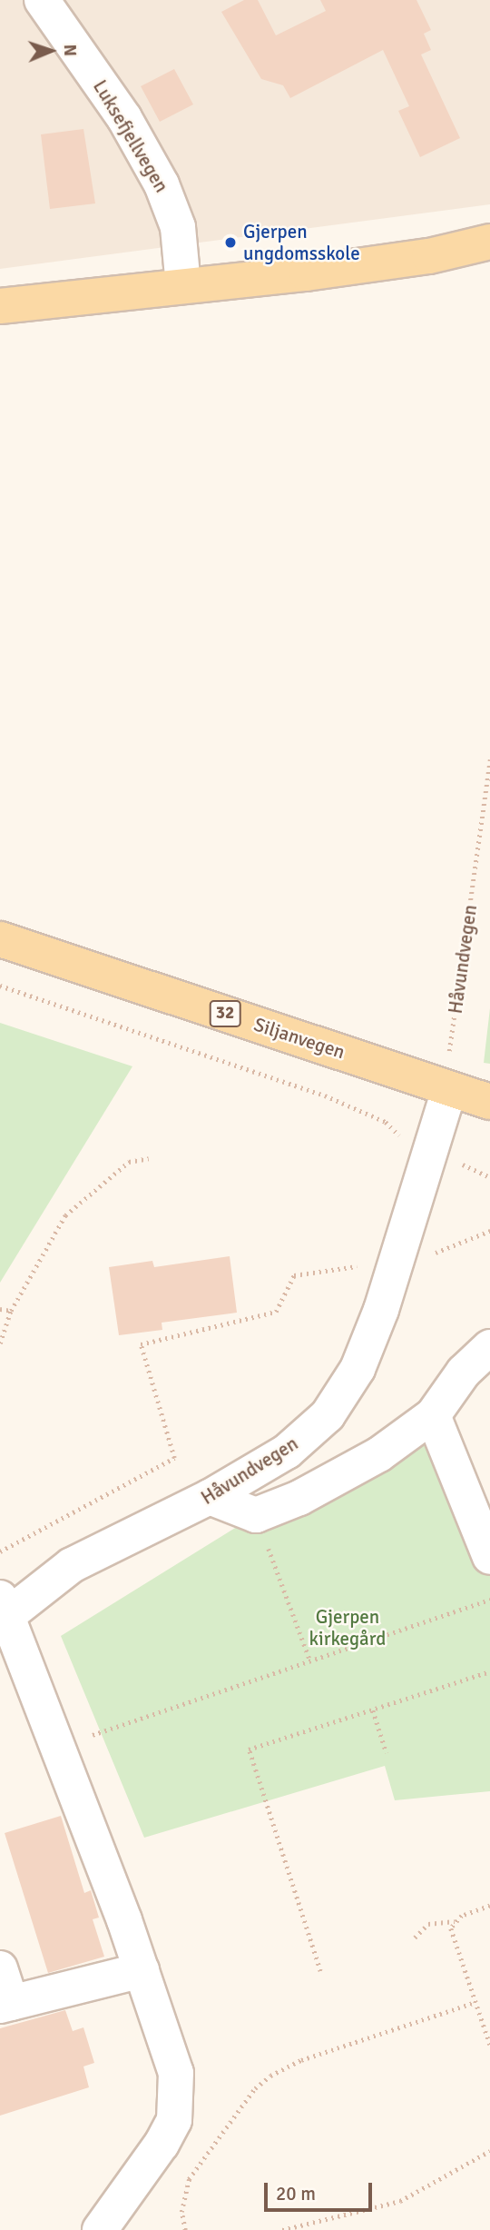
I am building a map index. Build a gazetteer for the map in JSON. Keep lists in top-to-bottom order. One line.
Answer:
{"streets":{"main road":["32","Siljanvegen"],"street":["Luksefjellvegen","Håvundvegen"]},"crossings":[["Håvundvegen","Siljanvegen"]],"parks":["Gjerpen kirkegård"],"places":["Gjerpen ungdomsskole"],"scale_bar":"20 m","north":"right"}
